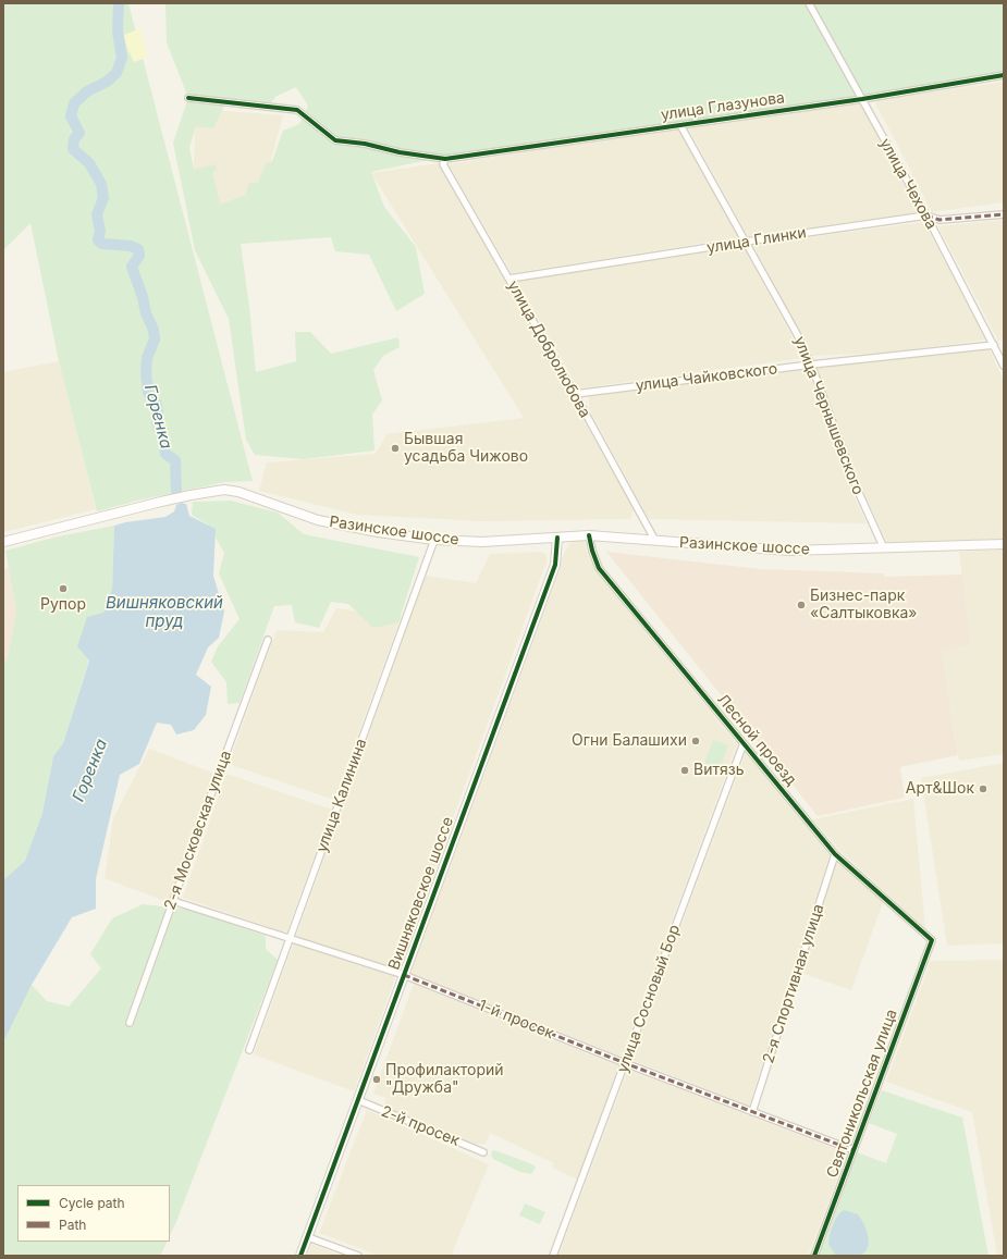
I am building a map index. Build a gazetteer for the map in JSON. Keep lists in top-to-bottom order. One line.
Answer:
{"streets":{"main road":["Разинское шоссе","Вишняковское шоссе"],"street":["улица Глазунова","улица Чехова","улица Глинки","улица Добролюбова","улица Чайковского","улица Чернышевского","Лесной проезд","улица Калинина","2-я Московская улица","2-я Спортивная улица","улица Сосновый Бор","1-й просек","Святоникольская улица","2-й просек"]},"crossings":[["улица Глазунова","улица Чехова"],["улица Глазунова","улица Добролюбова"],["улица Глазунова","улица Чернышевского"],["улица Чехова","улица Глинки"],["улица Чехова","улица Чайковского"],["улица Глинки","улица Добролюбова"],["улица Глинки","улица Чернышевского"],["улица Добролюбова","улица Чайковского"],["улица Добролюбова","Разинское шоссе"],["улица Чайковского","улица Чернышевского"],["улица Чернышевского","Разинское шоссе"],["Разинское шоссе","Лесной проезд"],["Разинское шоссе","улица Калинина"],["Разинское шоссе","Вишняковское шоссе"],["Лесной проезд","2-я Спортивная улица"],["Лесной проезд","улица Сосновый Бор"],["Лесной проезд","Святоникольская улица"],["улица Калинина","1-й просек"],["2-я Московская улица","1-й просек"],["Вишняковское шоссе","1-й просек"],["Вишняковское шоссе","2-й просек"],["2-я Спортивная улица","1-й просек"],["улица Сосновый Бор","1-й просек"],["1-й просек","Святоникольская улица"]],"water":["Горенка","Вишняковский пруд"],"places":["Бывшая усадьба Чижово","Рупор","Бизнес-парк «Салтыковка»","Огни Балашихи","Витязь","Арт&Шок","Профилакторий \"Дружба\""],"legend":["Cycle path","Path"]}
